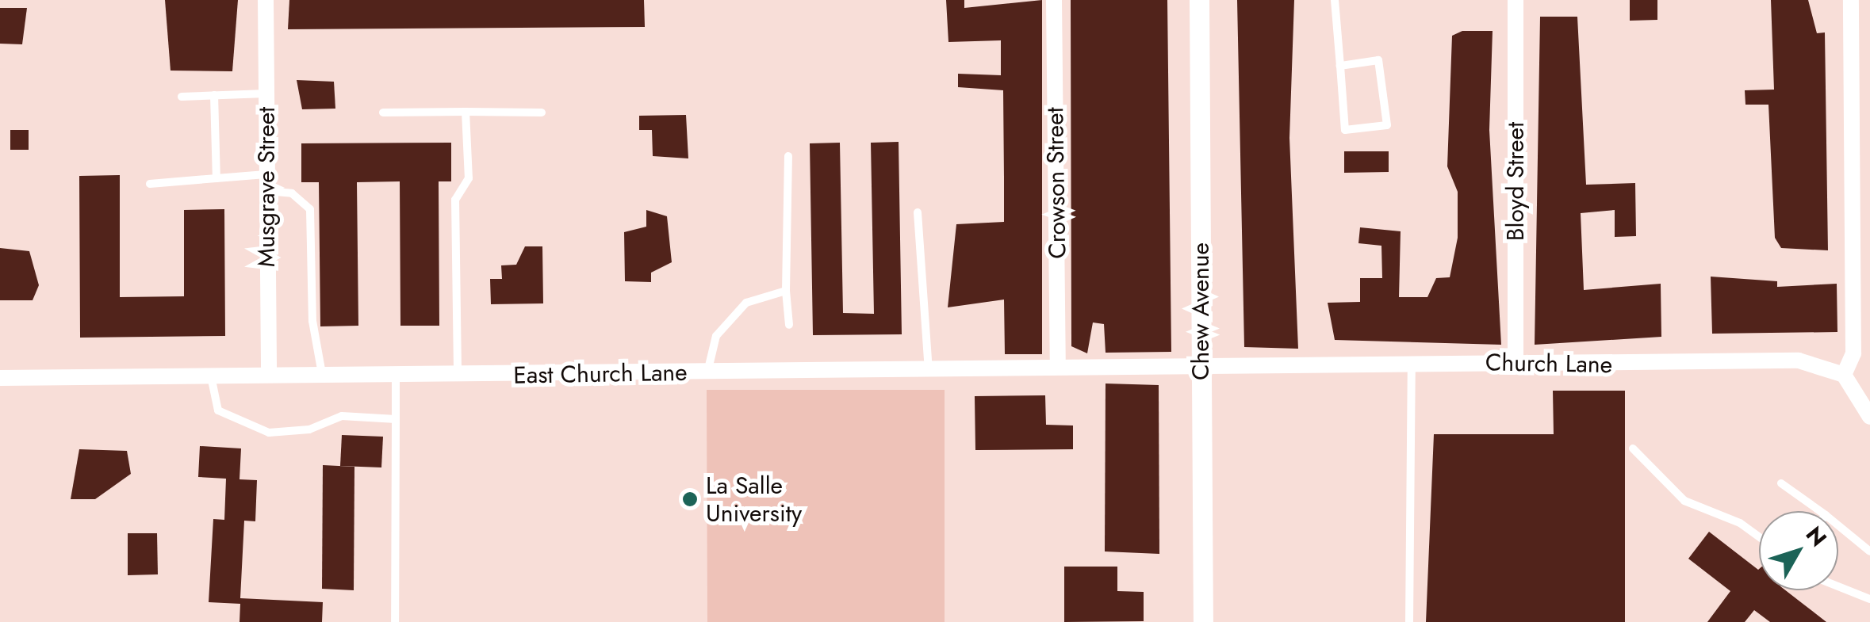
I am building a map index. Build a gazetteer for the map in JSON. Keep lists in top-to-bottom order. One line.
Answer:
{"streets":{"street":["Bloyd Street","Crowson Street","Musgrave Street","Chew Avenue","Church Lane","East Church Lane"]},"crossings":[["Bloyd Street","Church Lane"],["Crowson Street","East Church Lane"],["Musgrave Street","East Church Lane"],["Chew Avenue","Church Lane"],["Chew Avenue","East Church Lane"],["Church Lane","East Church Lane"]],"places":["La Salle University"],"north":"top right"}
